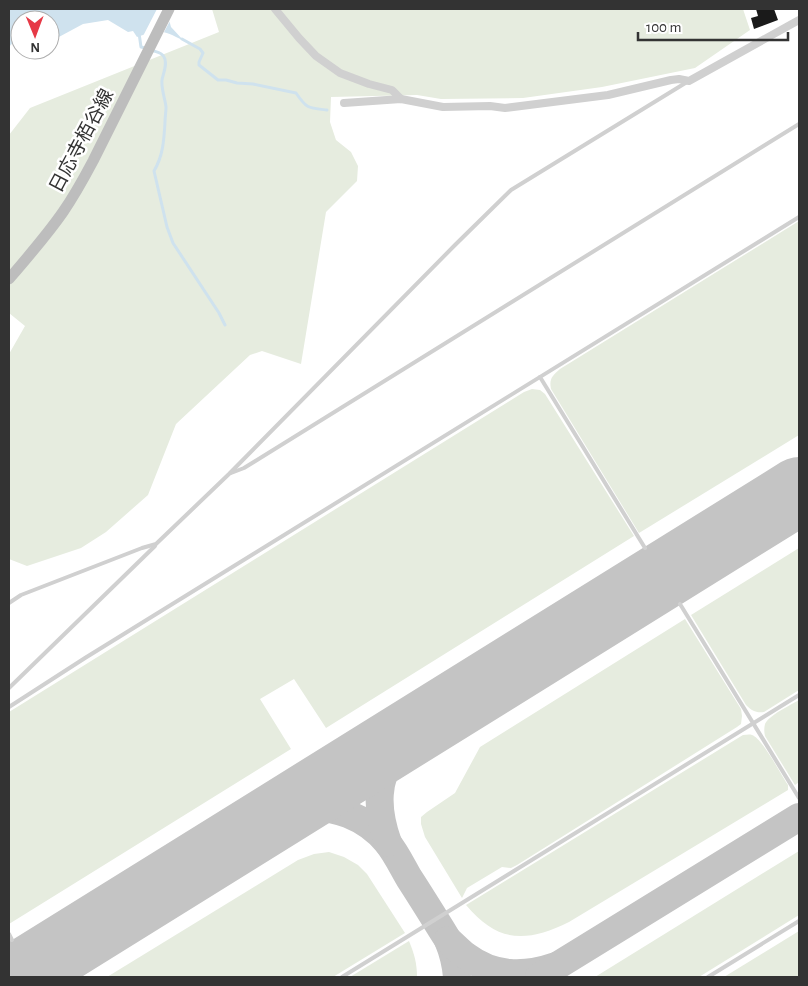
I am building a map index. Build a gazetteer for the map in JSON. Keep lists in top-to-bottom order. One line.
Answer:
{"streets":{"main road":["日応寺栢谷線"]},"scale_bar":"100 m","north":"bottom"}
